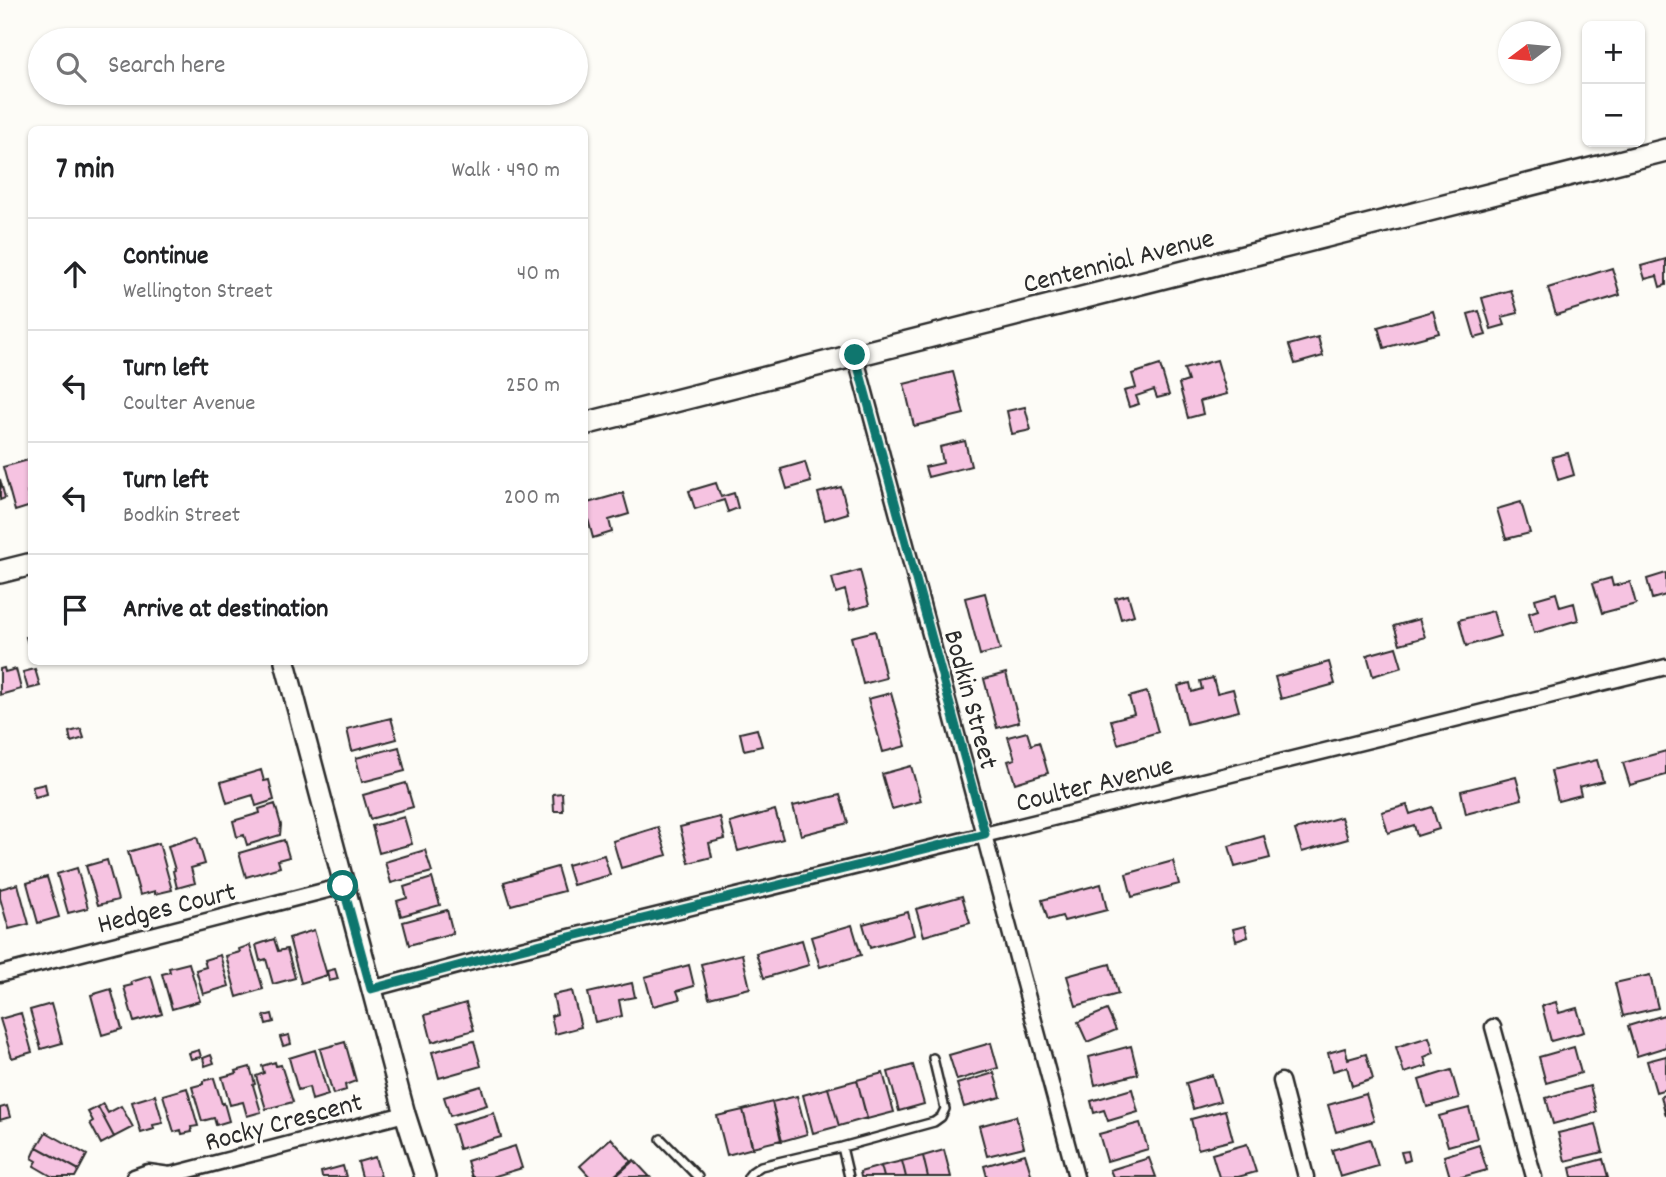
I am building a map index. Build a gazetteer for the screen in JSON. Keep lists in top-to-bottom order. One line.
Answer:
{"streets":{"main road":["Centennial Avenue"],"street":["Bodkin Street","Coulter Avenue","Hedges Court","Rocky Crescent"]},"crossings":[["Centennial Avenue","Bodkin Street"],["Bodkin Street","Coulter Avenue"]],"north":"left","page":{"map_buttons":["+","−"],"search":"Search here","heading":["7 min","Walk · 490 m"],"list":[["Continue","Wellington Street","40 m"],["Turn left","Coulter Avenue","250 m"],["Turn left","Bodkin Street","200 m"],"Arrive at destination"]}}
